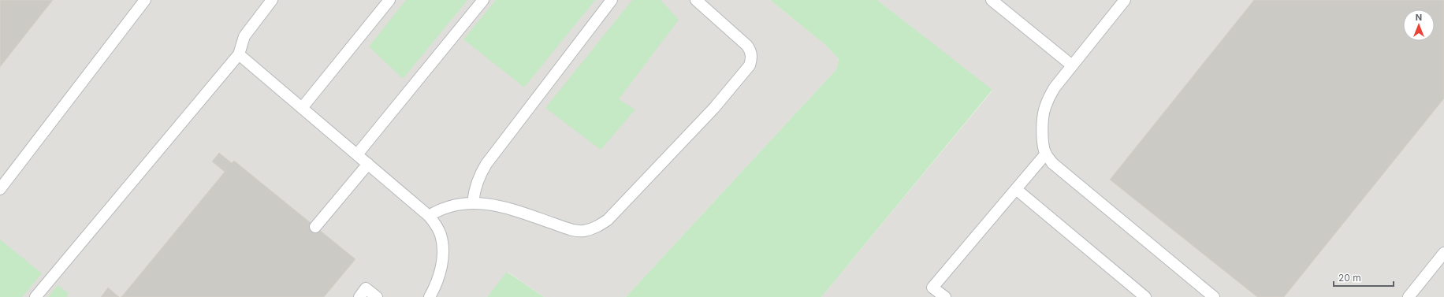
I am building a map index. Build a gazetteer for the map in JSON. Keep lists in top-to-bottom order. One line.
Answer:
{"scale_bar":"20 m","north":"top"}
